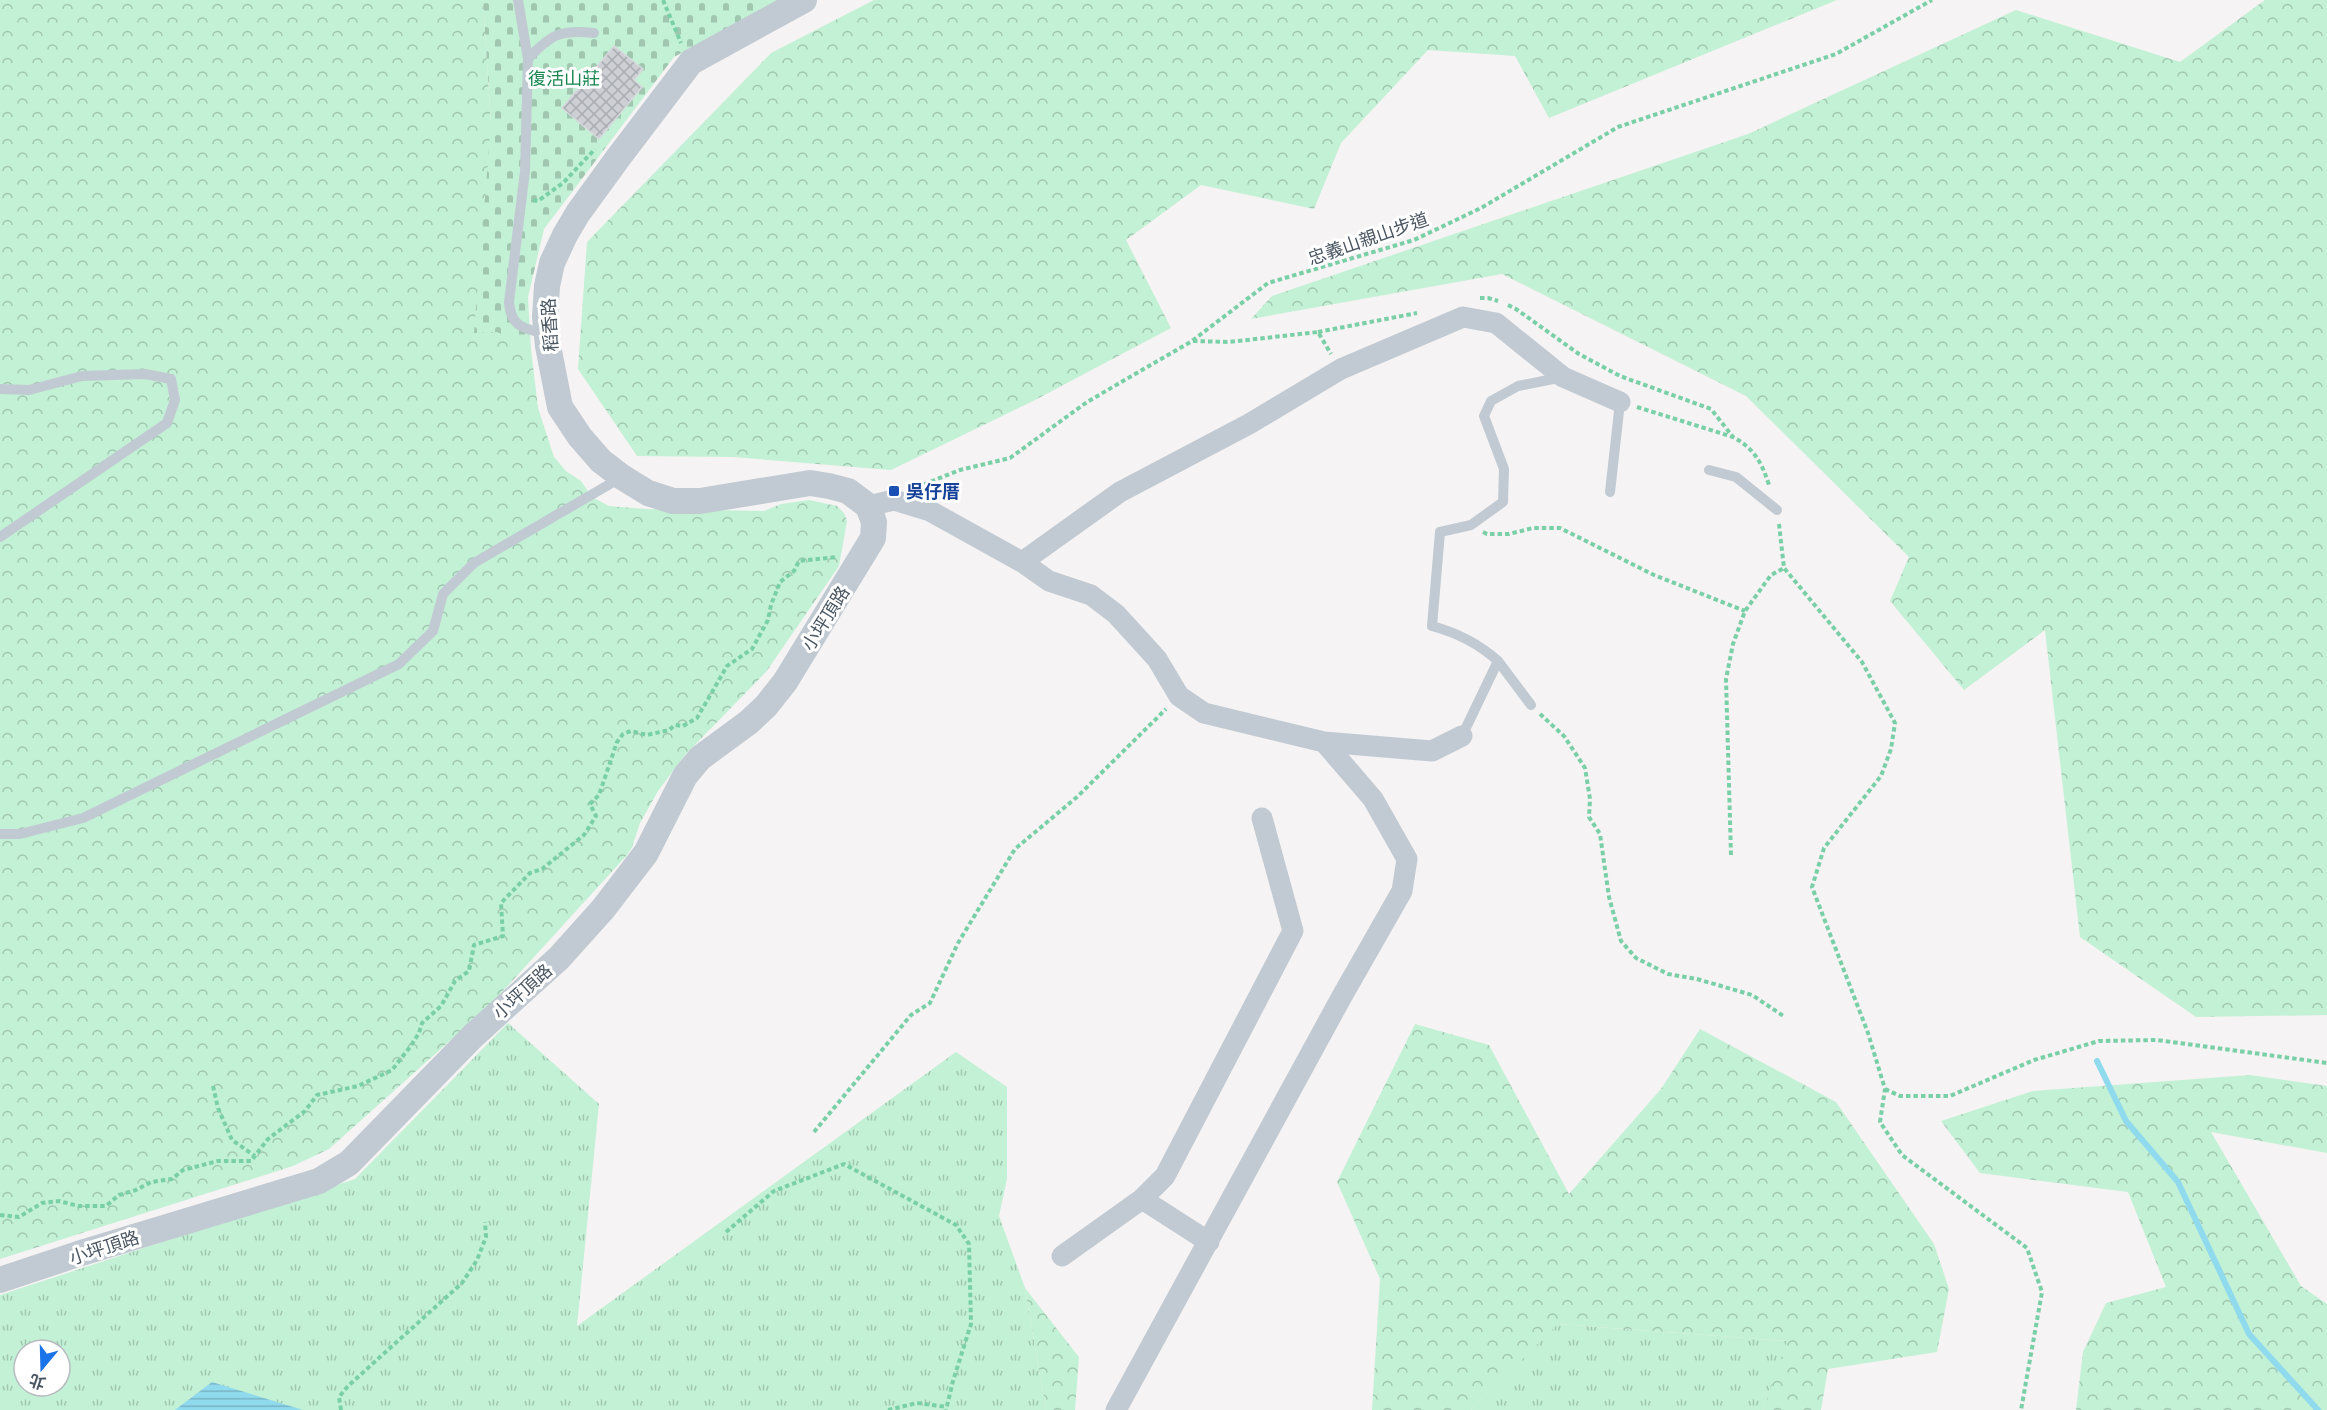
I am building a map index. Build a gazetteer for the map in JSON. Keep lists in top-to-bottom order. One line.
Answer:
{"streets":{"street":["稻香路","小坪頂路"],"path":["忠義山親山步道"]},"crossings":[["稻香路","小坪頂路"]],"parks":["復活山莊"],"places":{"transit":["吳仔厝"]},"north":"bottom"}
